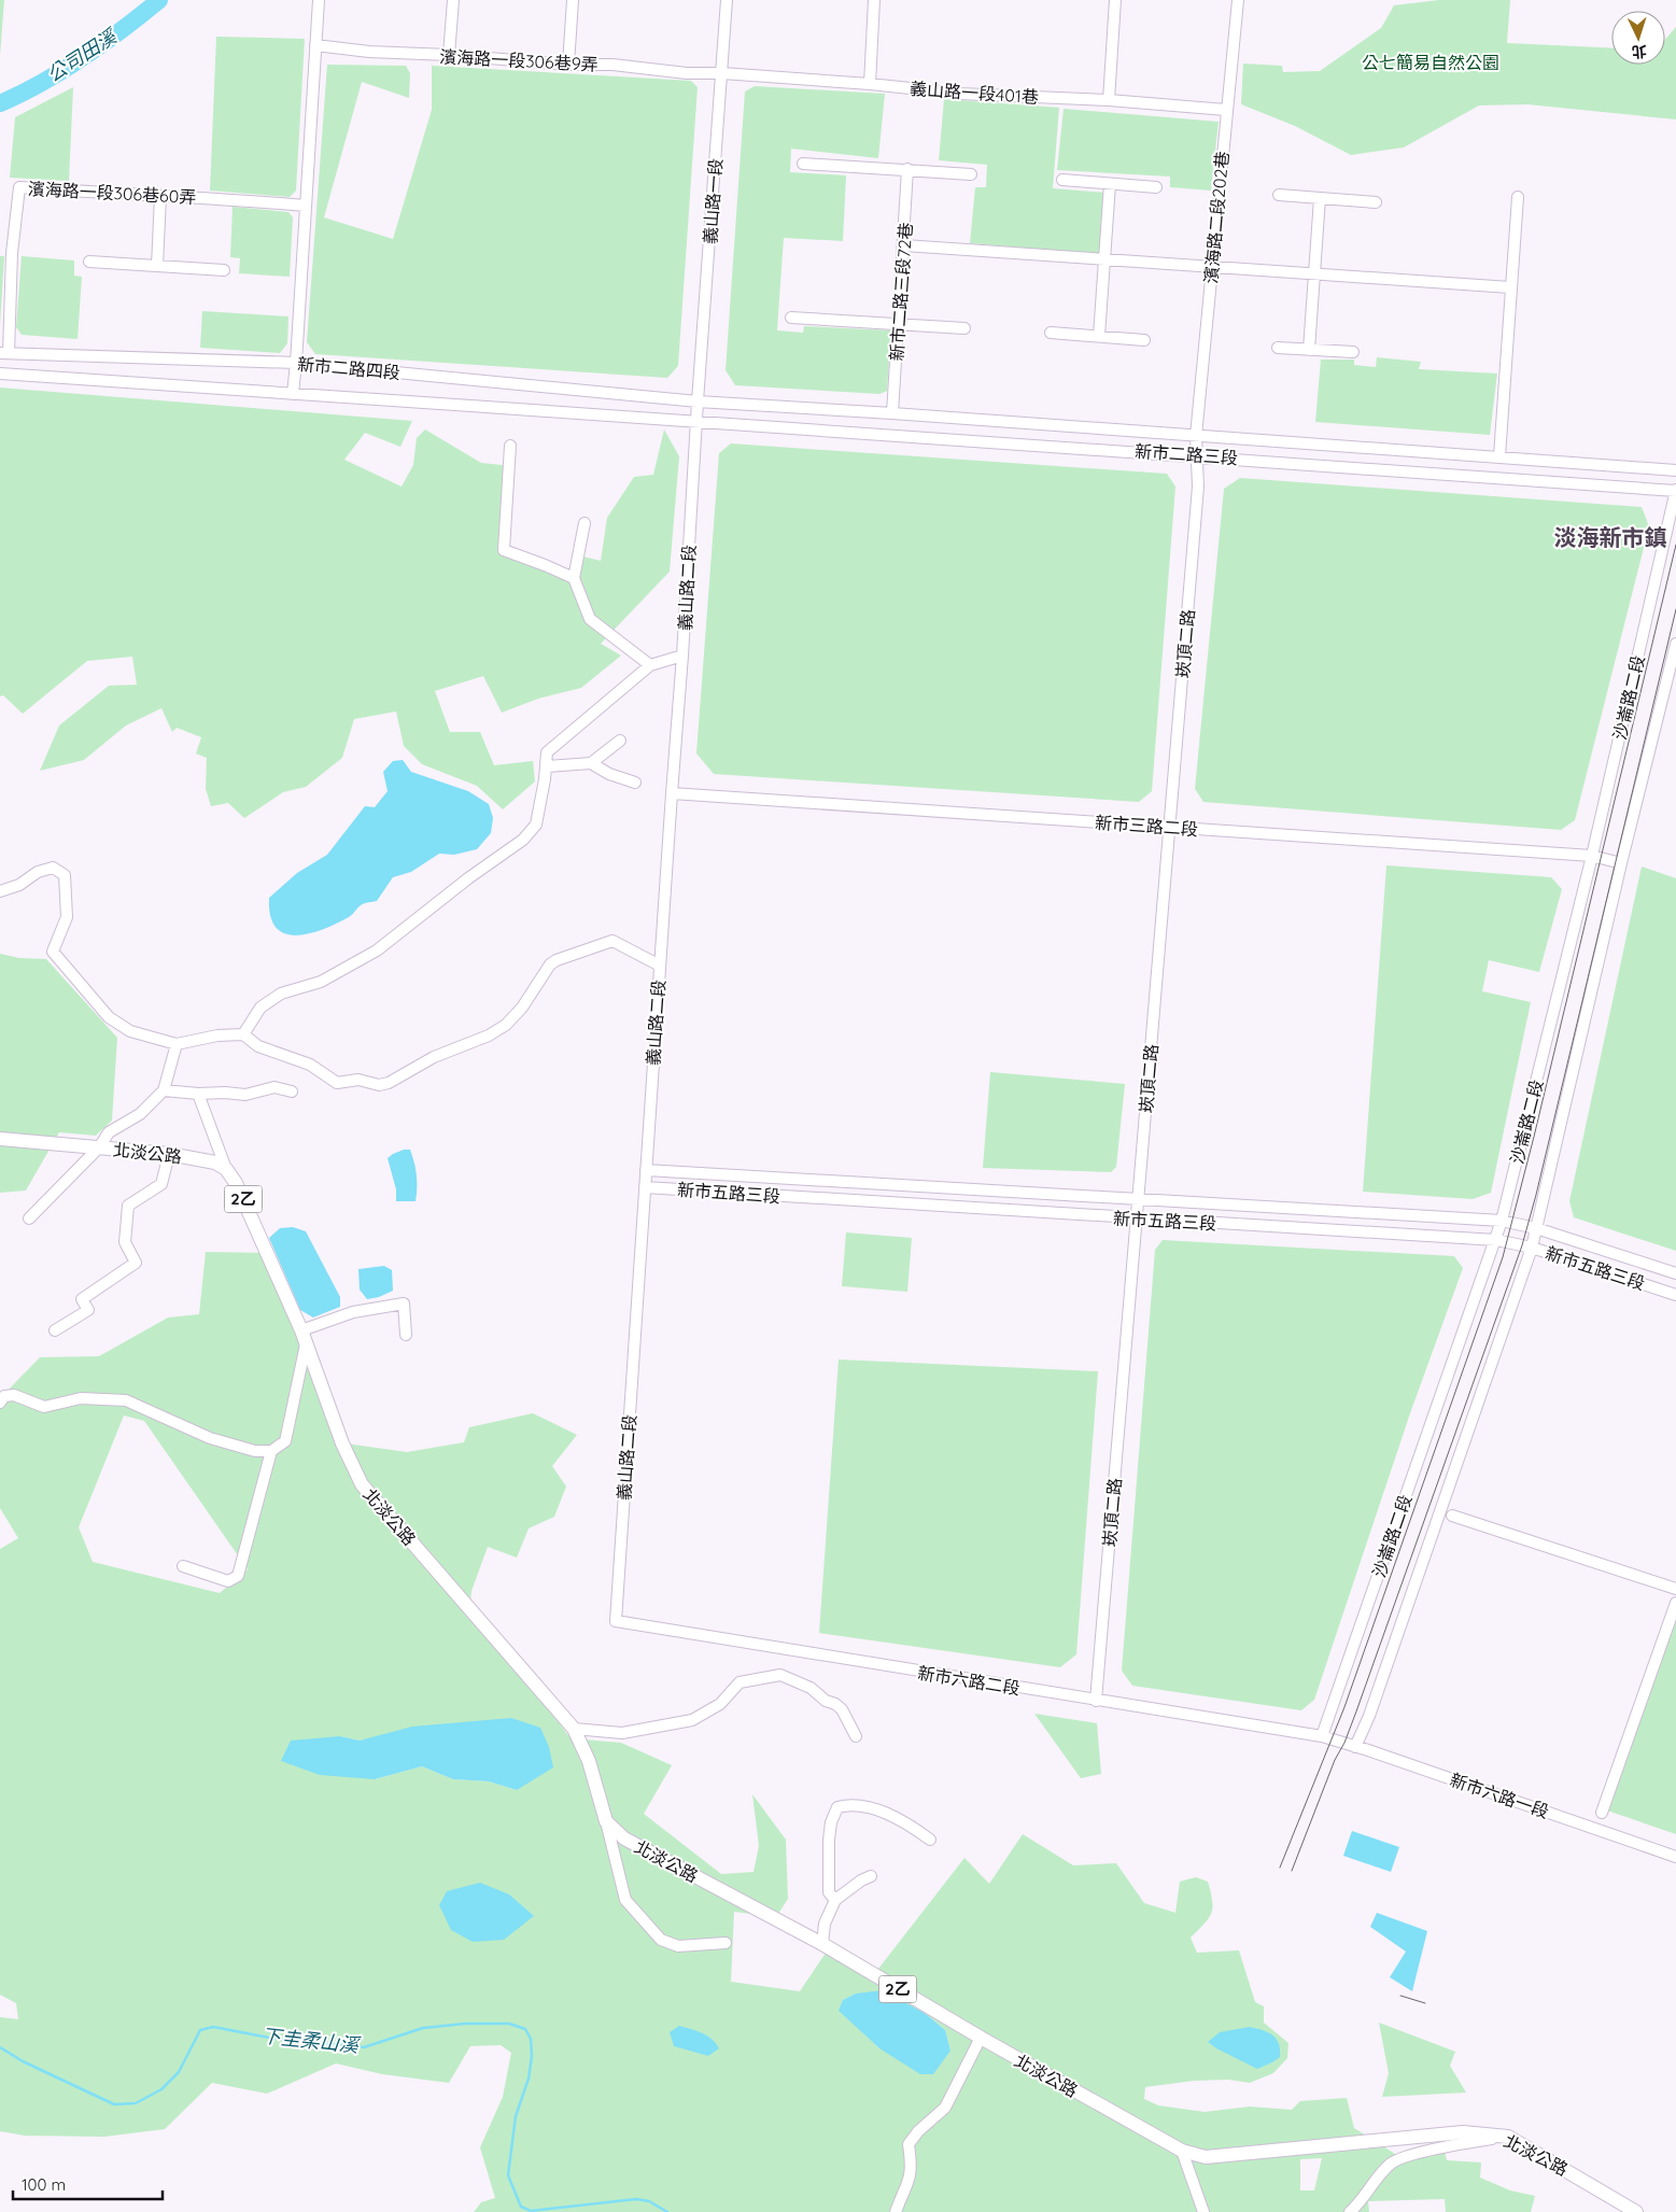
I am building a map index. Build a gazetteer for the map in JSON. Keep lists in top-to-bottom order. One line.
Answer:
{"streets":{"main road":["北淡公路","2乙"],"street":["濱海路一段306巷9弄","義山路一段401巷","濱海路一段306巷60弄","義山路一段","濱海路二段202巷","新市二路三段72巷","新市二路四段","新市二路三段","義山路二段","崁頂二路","沙崙路二段","新市三路二段","新市五路三段","新市六路二段","新市六路一段"]},"crossings":[["濱海路一段306巷9弄","義山路一段401巷"],["濱海路一段306巷9弄","義山路一段"],["義山路一段401巷","義山路一段"],["義山路一段401巷","濱海路二段202巷"],["濱海路一段306巷60弄","新市二路四段"],["義山路一段","新市二路四段"],["義山路一段","新市二路三段"],["義山路一段","義山路二段"],["濱海路二段202巷","新市二路三段"],["濱海路二段202巷","崁頂二路"],["新市二路三段72巷","新市二路三段"],["新市二路四段","新市二路三段"],["新市二路四段","義山路二段"],["新市二路三段","義山路二段"],["新市二路三段","崁頂二路"],["新市二路三段","沙崙路二段"],["義山路二段","新市三路二段"],["義山路二段","新市五路三段"],["義山路二段","新市六路二段"],["崁頂二路","新市三路二段"],["崁頂二路","新市五路三段"],["崁頂二路","新市六路二段"],["沙崙路二段","新市三路二段"],["沙崙路二段","新市五路三段"],["沙崙路二段","新市六路二段"],["沙崙路二段","新市六路一段"],["新市六路二段","新市六路一段"]],"districts":["淡海新市鎮"],"water":["公司田溪","下圭柔山溪"],"parks":["公七簡易自然公園"],"scale_bar":"100 m","north":"bottom"}
